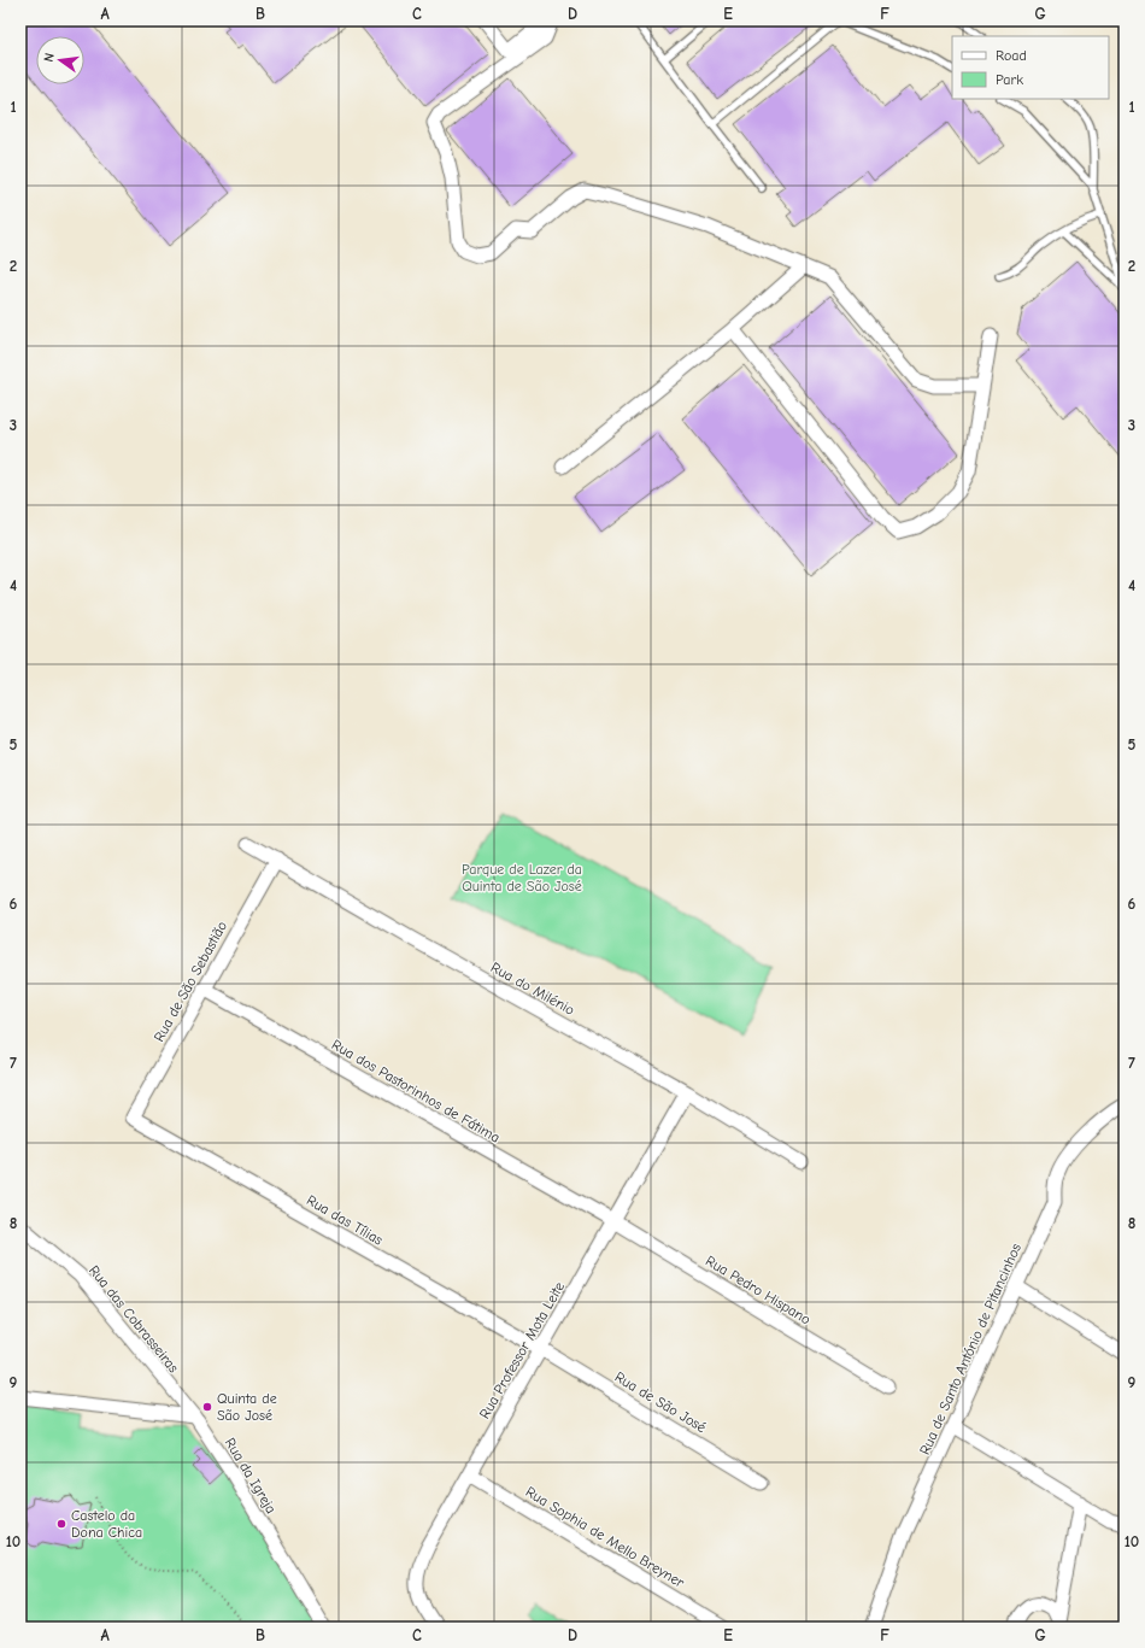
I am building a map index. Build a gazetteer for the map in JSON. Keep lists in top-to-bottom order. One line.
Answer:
{"streets":{"street":["Rua de São Sebastião","Rua do Milénio","Rua dos Pastorinhos de Fátima","Rua das Tílias","Rua Pedro Hispano","Rua das Cobrasseiras","Rua de Santo António de Pitancinhos","Rua Professor Mota Leite","Rua de São José","Rua da Igreja","Rua Sophia de Mello Breyner"]},"crossings":[["Rua de São Sebastião","Rua do Milénio"],["Rua de São Sebastião","Rua dos Pastorinhos de Fátima"],["Rua de São Sebastião","Rua das Tílias"],["Rua do Milénio","Rua Professor Mota Leite"],["Rua dos Pastorinhos de Fátima","Rua Pedro Hispano"],["Rua dos Pastorinhos de Fátima","Rua Professor Mota Leite"],["Rua das Tílias","Rua Professor Mota Leite"],["Rua das Tílias","Rua de São José"],["Rua Pedro Hispano","Rua Professor Mota Leite"],["Rua das Cobrasseiras","Rua da Igreja"],["Rua Professor Mota Leite","Rua de São José"],["Rua Professor Mota Leite","Rua Sophia de Mello Breyner"]],"parks":["Parque de Lazer da Quinta de São José"],"places":["Quinta de São José","Castelo da Dona Chica"],"legend":["Road","Park"],"north":"left","grid":{"columns":["A","B","C","D","E","F","G"],"rows":["1","2","3","4","5","6","7","8","9","10"]}}
